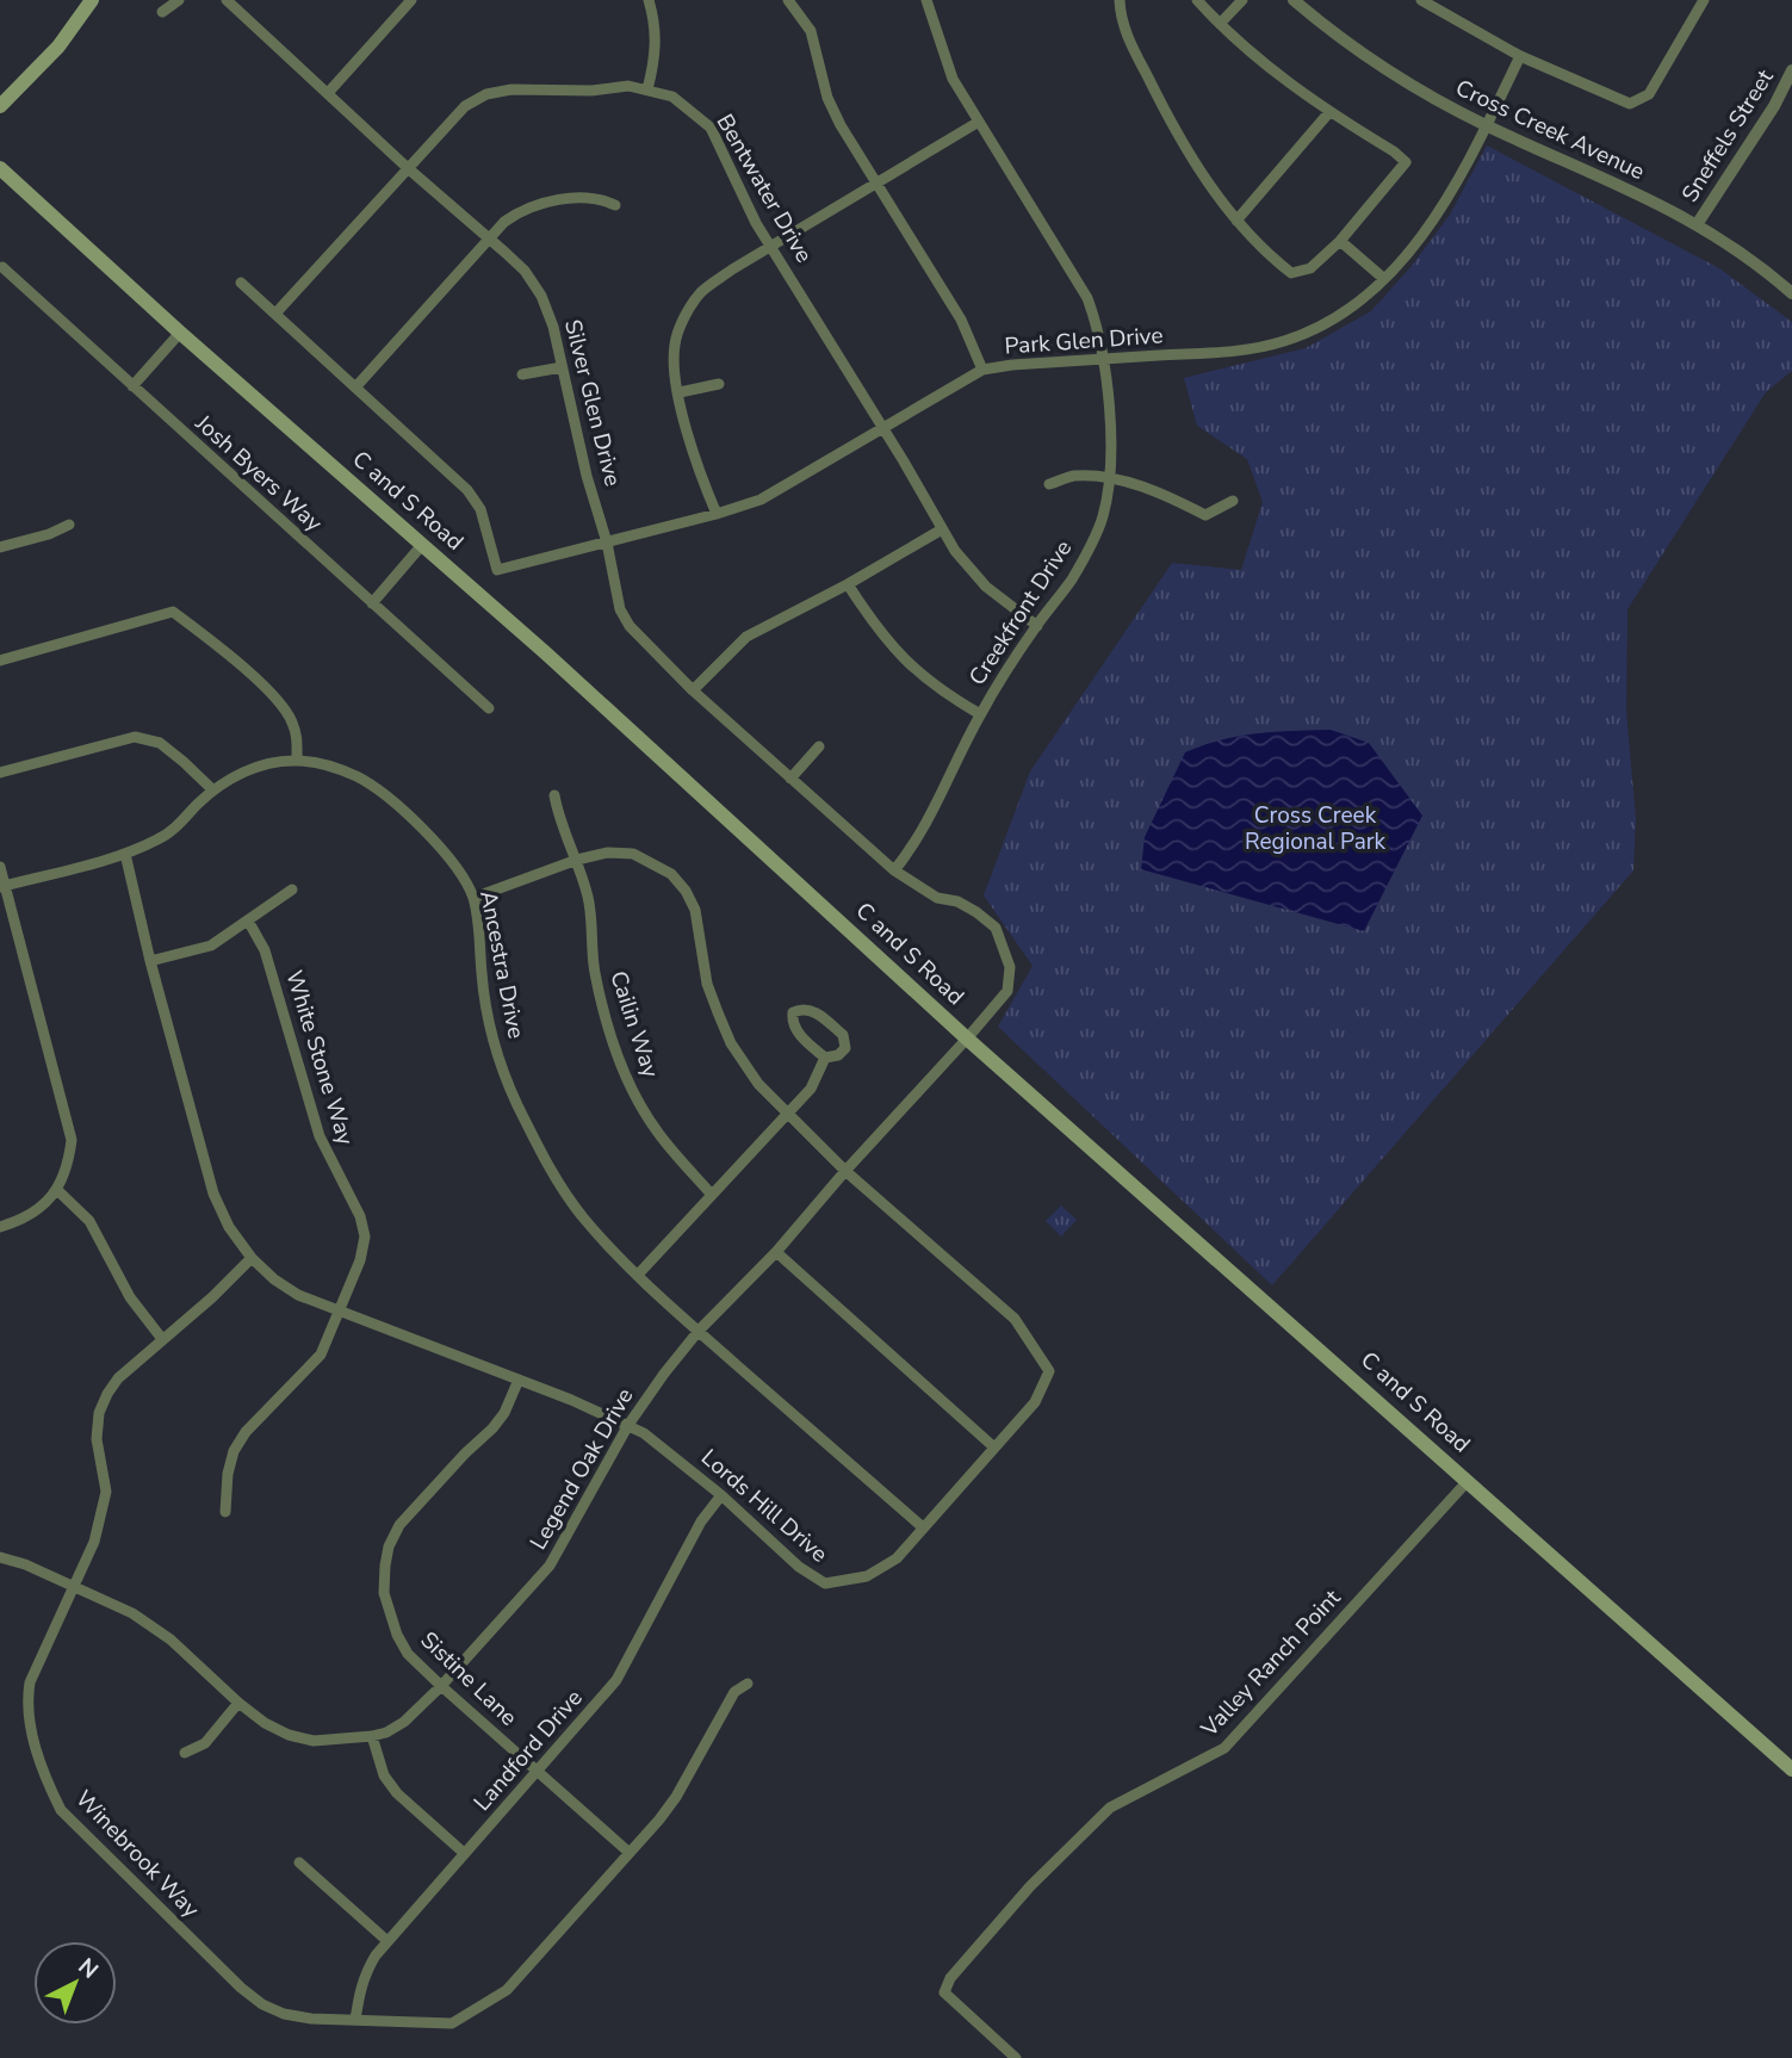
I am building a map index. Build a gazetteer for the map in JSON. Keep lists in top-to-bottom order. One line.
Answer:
{"streets":{"main road":["C and S Road"],"street":["Cross Creek Avenue","Sneffels Street","Bentwater Drive","Park Glen Drive","Silver Glen Drive","Josh Byers Way","Creekfront Drive","Ancestra Drive","Cailin Way","White Stone Way","Legend Oak Drive","Lords Hill Drive","Valley Ranch Point","Sistine Lane","Landford Drive","Winebrook Way"]},"crossings":[["Cross Creek Avenue","Sneffels Street"],["Cross Creek Avenue","Park Glen Drive"],["Bentwater Drive","Park Glen Drive"],["Bentwater Drive","Silver Glen Drive"],["Bentwater Drive","Creekfront Drive"],["Park Glen Drive","Silver Glen Drive"],["Park Glen Drive","Creekfront Drive"],["Silver Glen Drive","C and S Road"],["Silver Glen Drive","Creekfront Drive"],["Silver Glen Drive","Legend Oak Drive"],["C and S Road","Legend Oak Drive"],["C and S Road","Valley Ranch Point"],["Ancestra Drive","Legend Oak Drive"],["Ancestra Drive","Lords Hill Drive"],["White Stone Way","Lords Hill Drive"],["Legend Oak Drive","Lords Hill Drive"],["Legend Oak Drive","Sistine Lane"],["Legend Oak Drive","Winebrook Way"],["Lords Hill Drive","Sistine Lane"],["Lords Hill Drive","Landford Drive"],["Sistine Lane","Landford Drive"],["Sistine Lane","Winebrook Way"],["Landford Drive","Winebrook Way"]],"parks":["Cross Creek Regional Park"],"north":"top right"}
